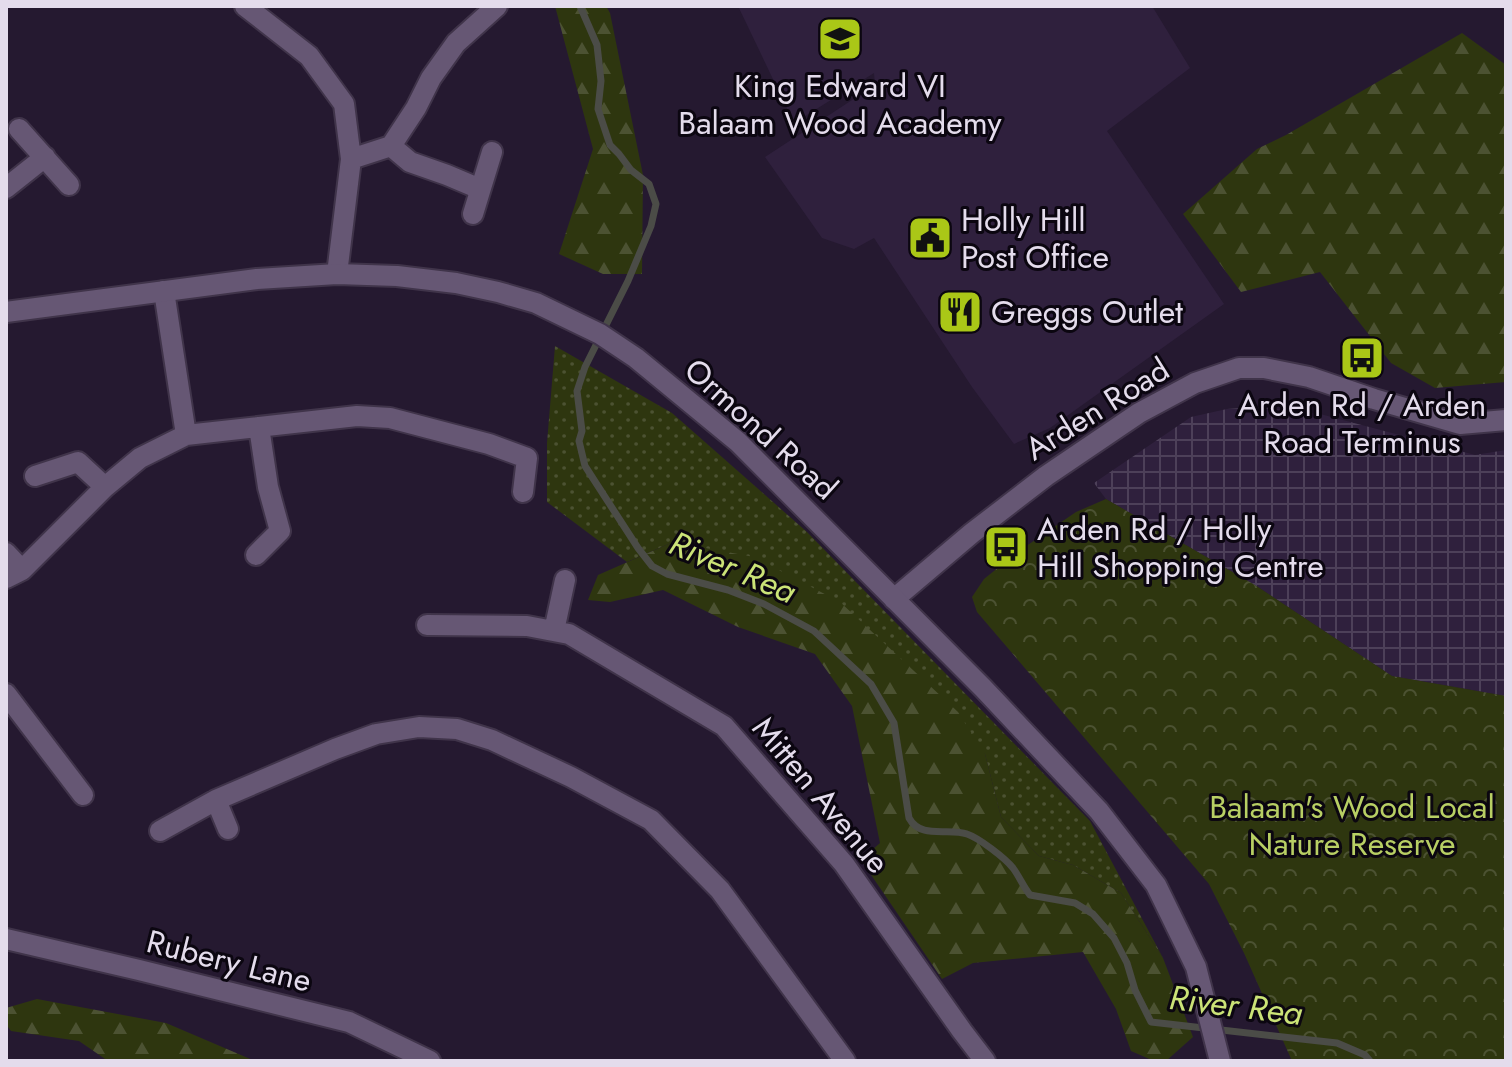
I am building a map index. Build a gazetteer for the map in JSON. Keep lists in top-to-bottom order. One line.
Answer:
{"streets":{"street":["Arden Road","Ormond Road","Mitten Avenue","Rubery Lane"]},"crossings":[["Arden Road","Ormond Road"]],"water":["River Rea"],"parks":["Balaam's Wood Local Nature Reserve"],"places":{"school or university":["King Edward VI Balaam Wood Academy"],"public building":["Holly Hill Post Office"],"restaurant":["Greggs Outlet"],"bus stop":["Arden Rd / Arden Road Terminus","Arden Rd / Holly Hill Shopping Centre"]}}
